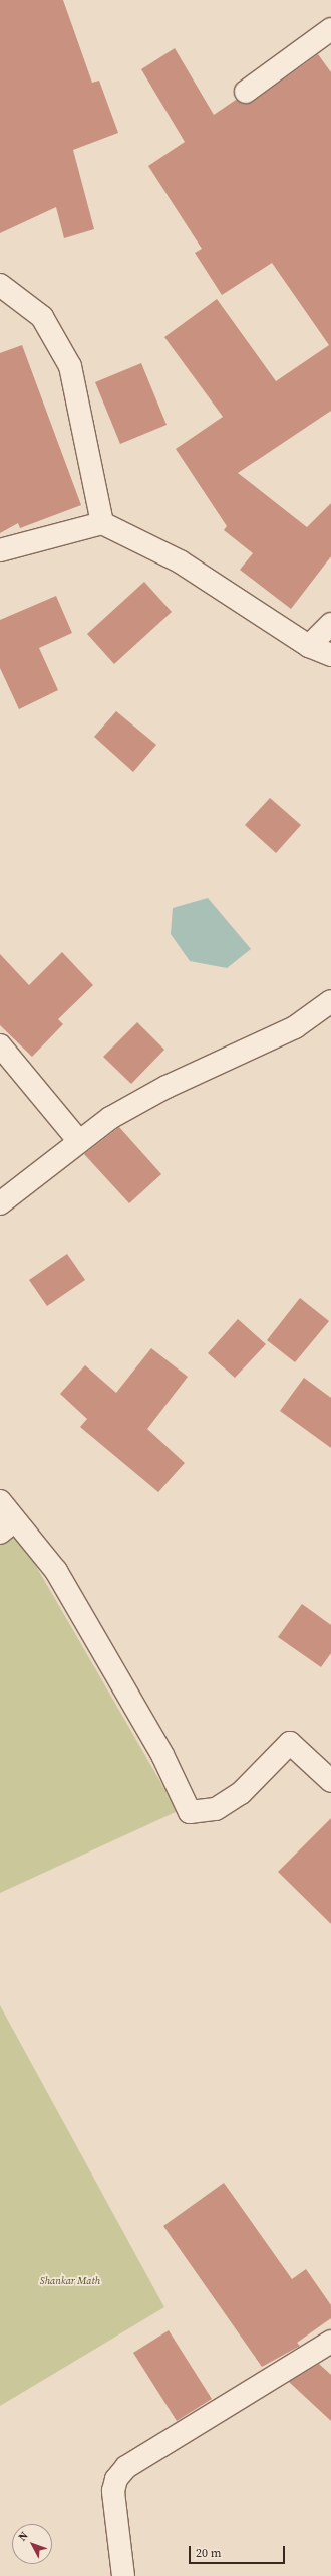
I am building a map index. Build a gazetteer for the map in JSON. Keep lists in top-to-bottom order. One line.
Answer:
{"parks":["Shankar Math"],"scale_bar":"20 m","north":"top left"}
